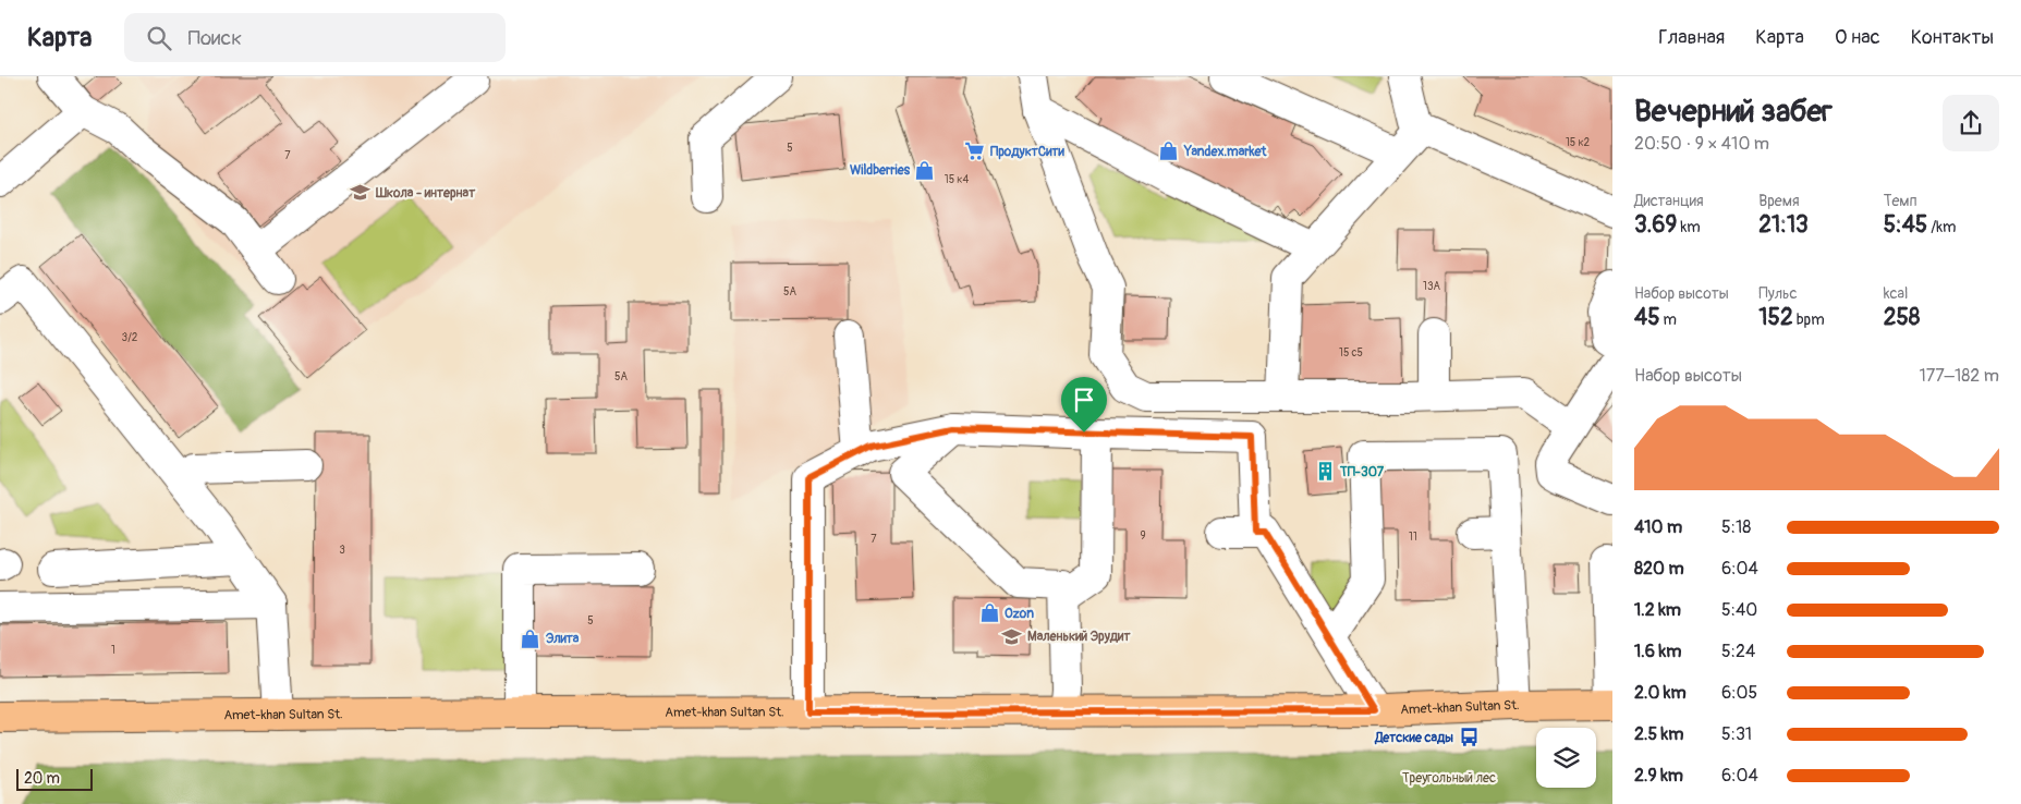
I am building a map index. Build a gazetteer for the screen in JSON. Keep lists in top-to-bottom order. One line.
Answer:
{"streets":{"main road":["Amet-khan Sultan St."]},"parks":["Треугольный лес"],"places":{"supermarket":["ПродуктСити"],"shop":["Yandex.market","Wildberries","Ozon","Элита"],"school or university":["Школа - интернат","Маленький Эрудит"],"building":["ТП-307"],"bus stop":["Детские сады"]},"house_numbers":["15 к2","5","7","15 к4","13А","5А","3/2","15 с5","5А","9","11","7","3","5","1"],"scale_bar":"20 m","page":{"header":"Карта","search":"Поиск","nav":["Главная","Карта","О нас","Контакты"],"heading":["Вечерний забег","20:50 · 9 × 410 m"],"stats":[["Дистанция","3.69 km"],["Время","21:13"],["Темп","5:45 /km"],["Набор высоты","45 m"],["Пульс","152 bpm"],["kcal","258"]],"chart":["Набор высоты","177–182 m"],"list":[{"name":"410 m","note":"5:18"},{"name":"820 m","note":"6:04"},{"name":"1.2 km","note":"5:40"},{"name":"1.6 km","note":"5:24"},{"name":"2.0 km","note":"6:05"},{"name":"2.5 km","note":"5:31"},{"name":"2.9 km","note":"6:04"}],"scale":"20 m"}}
